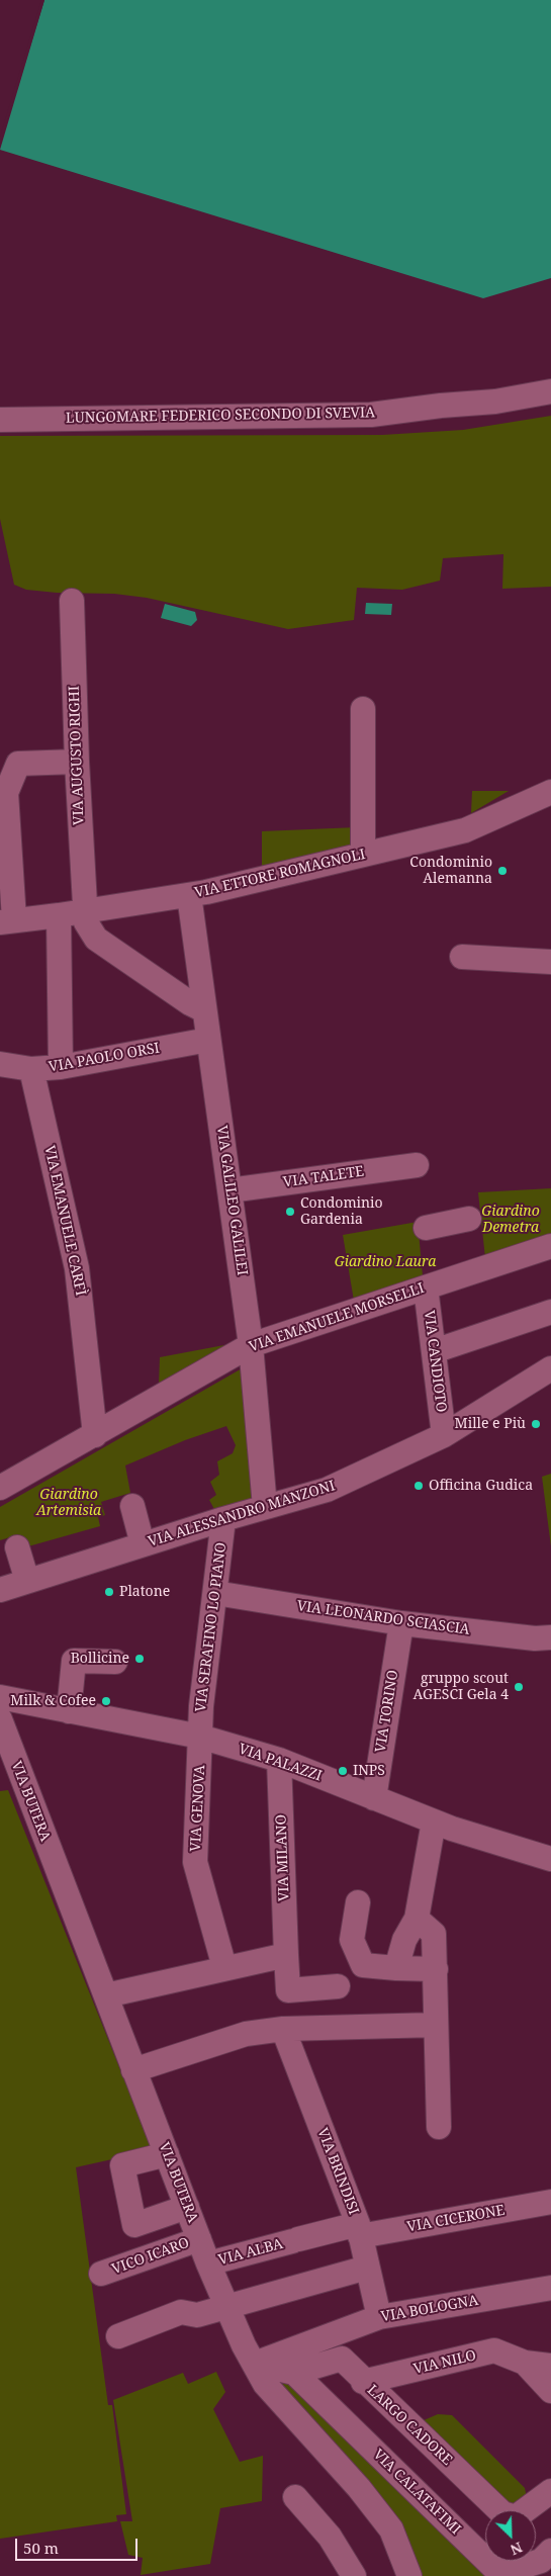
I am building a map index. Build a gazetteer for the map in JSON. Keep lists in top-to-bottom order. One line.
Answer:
{"streets":{"street":["LUNGOMARE FEDERICO SECONDO DI SVEVIA","VIA AUGUSTO RIGHI","VIA ETTORE ROMAGNOLI","VIA PAOLO ORSI","VIA TALETE","VIA GALILEO GALILEI","VIA EMANUELE CARFÌ","VIA EMANUELE MORSELLI","VIA CANDIOTO","VIA ALESSANDRO MANZONI","VIA LEONARDO SCIASCIA","VIA SERAFINO LO PIANO","VIA TORINO","VIA PALAZZI","VIA BUTERA","VIA GENOVA","VIA MILANO","VIA BRINDISI","VIA CICERONE","VIA ALBA","VICO ICARO","VIA BOLOGNA","VIA NILO","LARGO CADORE","VIA CALATAFIMI"]},"crossings":[["VIA AUGUSTO RIGHI","VIA ETTORE ROMAGNOLI"],["VIA AUGUSTO RIGHI","VIA GALILEO GALILEI"],["VIA ETTORE ROMAGNOLI","VIA GALILEO GALILEI"],["VIA PAOLO ORSI","VIA GALILEO GALILEI"],["VIA PAOLO ORSI","VIA EMANUELE CARFÌ"],["VIA TALETE","VIA GALILEO GALILEI"],["VIA GALILEO GALILEI","VIA EMANUELE MORSELLI"],["VIA GALILEO GALILEI","VIA ALESSANDRO MANZONI"],["VIA EMANUELE CARFÌ","VIA EMANUELE MORSELLI"],["VIA EMANUELE MORSELLI","VIA CANDIOTO"],["VIA CANDIOTO","VIA ALESSANDRO MANZONI"],["VIA ALESSANDRO MANZONI","VIA SERAFINO LO PIANO"],["VIA LEONARDO SCIASCIA","VIA SERAFINO LO PIANO"],["VIA LEONARDO SCIASCIA","VIA TORINO"],["VIA SERAFINO LO PIANO","VIA PALAZZI"],["VIA SERAFINO LO PIANO","VIA GENOVA"],["VIA TORINO","VIA PALAZZI"],["VIA PALAZZI","VIA GENOVA"],["VIA PALAZZI","VIA MILANO"],["VIA BUTERA","VIA ALBA"],["VIA BUTERA","VICO ICARO"],["VIA BUTERA","VIA BOLOGNA"],["VIA BUTERA","LARGO CADORE"],["VIA BRINDISI","VIA CICERONE"],["VIA BRINDISI","VIA ALBA"],["VIA BRINDISI","VIA BOLOGNA"],["VIA CICERONE","VIA ALBA"],["VIA BOLOGNA","LARGO CADORE"],["VIA NILO","LARGO CADORE"],["LARGO CADORE","VIA CALATAFIMI"]],"parks":["Giardino Demetra","Giardino Laura","Giardino Artemisia"],"places":["Condominio Alemanna","Condominio Gardenia","Mille e Più","Officina Gudica","Platone","Bollicine","gruppo scout AGESCI Gela 4","Milk & Cofee","INPS"],"scale_bar":"50 m","north":"bottom right"}
